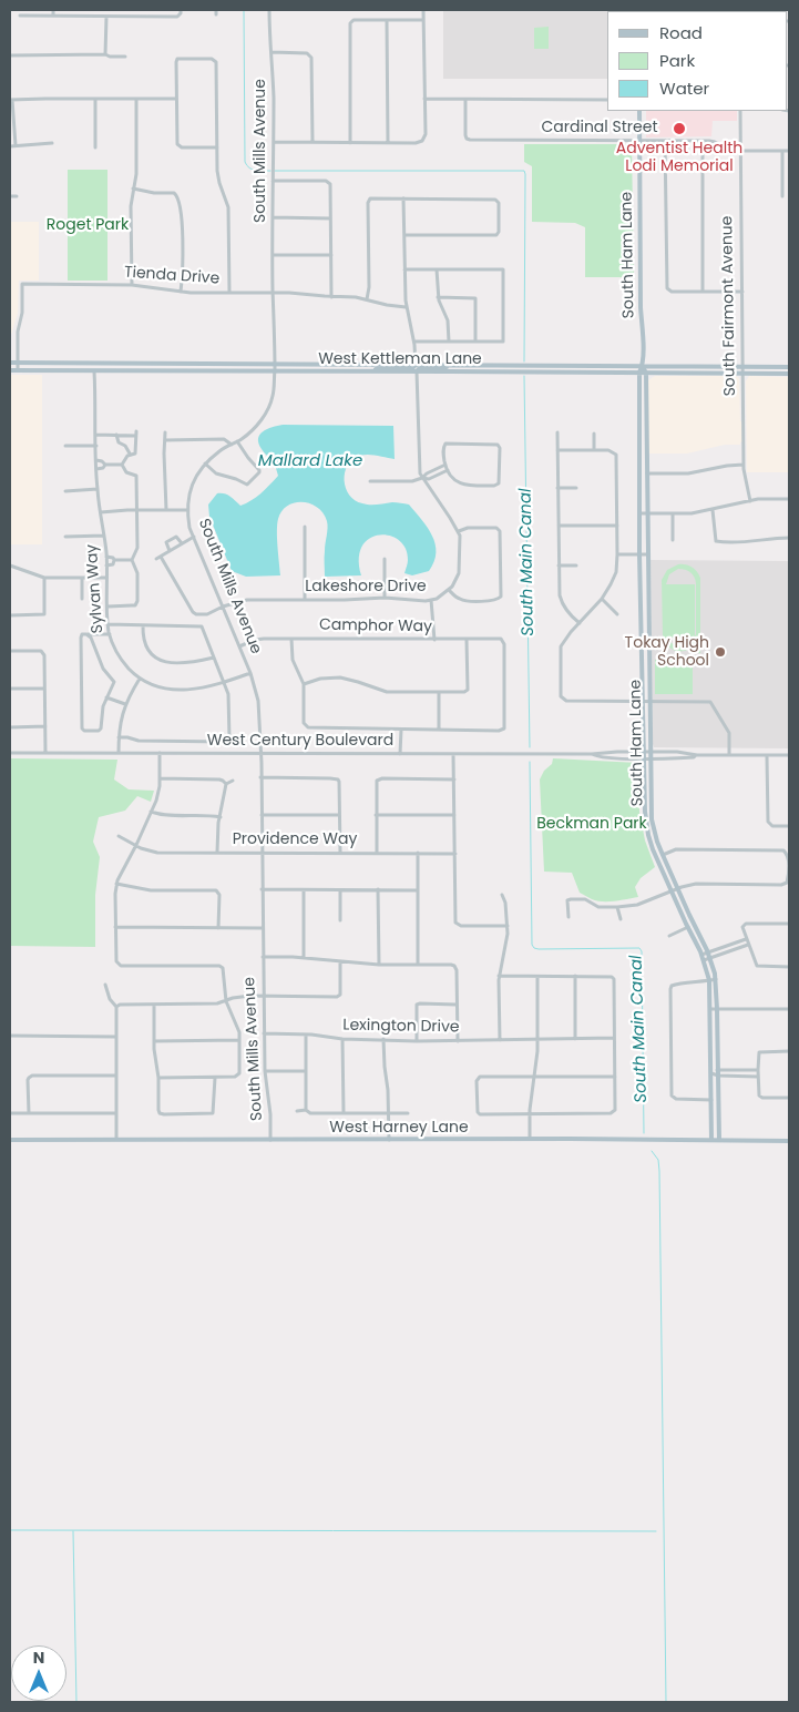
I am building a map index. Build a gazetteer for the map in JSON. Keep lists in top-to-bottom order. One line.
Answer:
{"streets":{"main road":["South Ham Lane","West Kettleman Lane","West Harney Lane"],"street":["Cardinal Street","South Mills Avenue","Tienda Drive","South Fairmont Avenue","Lakeshore Drive","Sylvan Way","Camphor Way","West Century Boulevard","Providence Way","Lexington Drive"]},"crossings":[["Cardinal Street","South Ham Lane"],["Cardinal Street","South Fairmont Avenue"],["South Mills Avenue","Tienda Drive"],["South Mills Avenue","West Kettleman Lane"],["South Mills Avenue","Lakeshore Drive"],["South Mills Avenue","Sylvan Way"],["South Mills Avenue","Camphor Way"],["South Mills Avenue","West Century Boulevard"],["South Mills Avenue","Providence Way"],["South Mills Avenue","Lexington Drive"],["South Mills Avenue","West Harney Lane"],["South Ham Lane","West Kettleman Lane"],["South Ham Lane","West Century Boulevard"],["South Ham Lane","West Harney Lane"],["Tienda Drive","West Kettleman Lane"],["South Fairmont Avenue","West Kettleman Lane"],["West Kettleman Lane","Sylvan Way"]],"water":["Mallard Lake","South Main Canal"],"parks":["Roget Park","Beckman Park"],"places":["Adventist Health Lodi Memorial","Tokay High School"],"legend":["Road","Park","Water"],"north":"top"}
